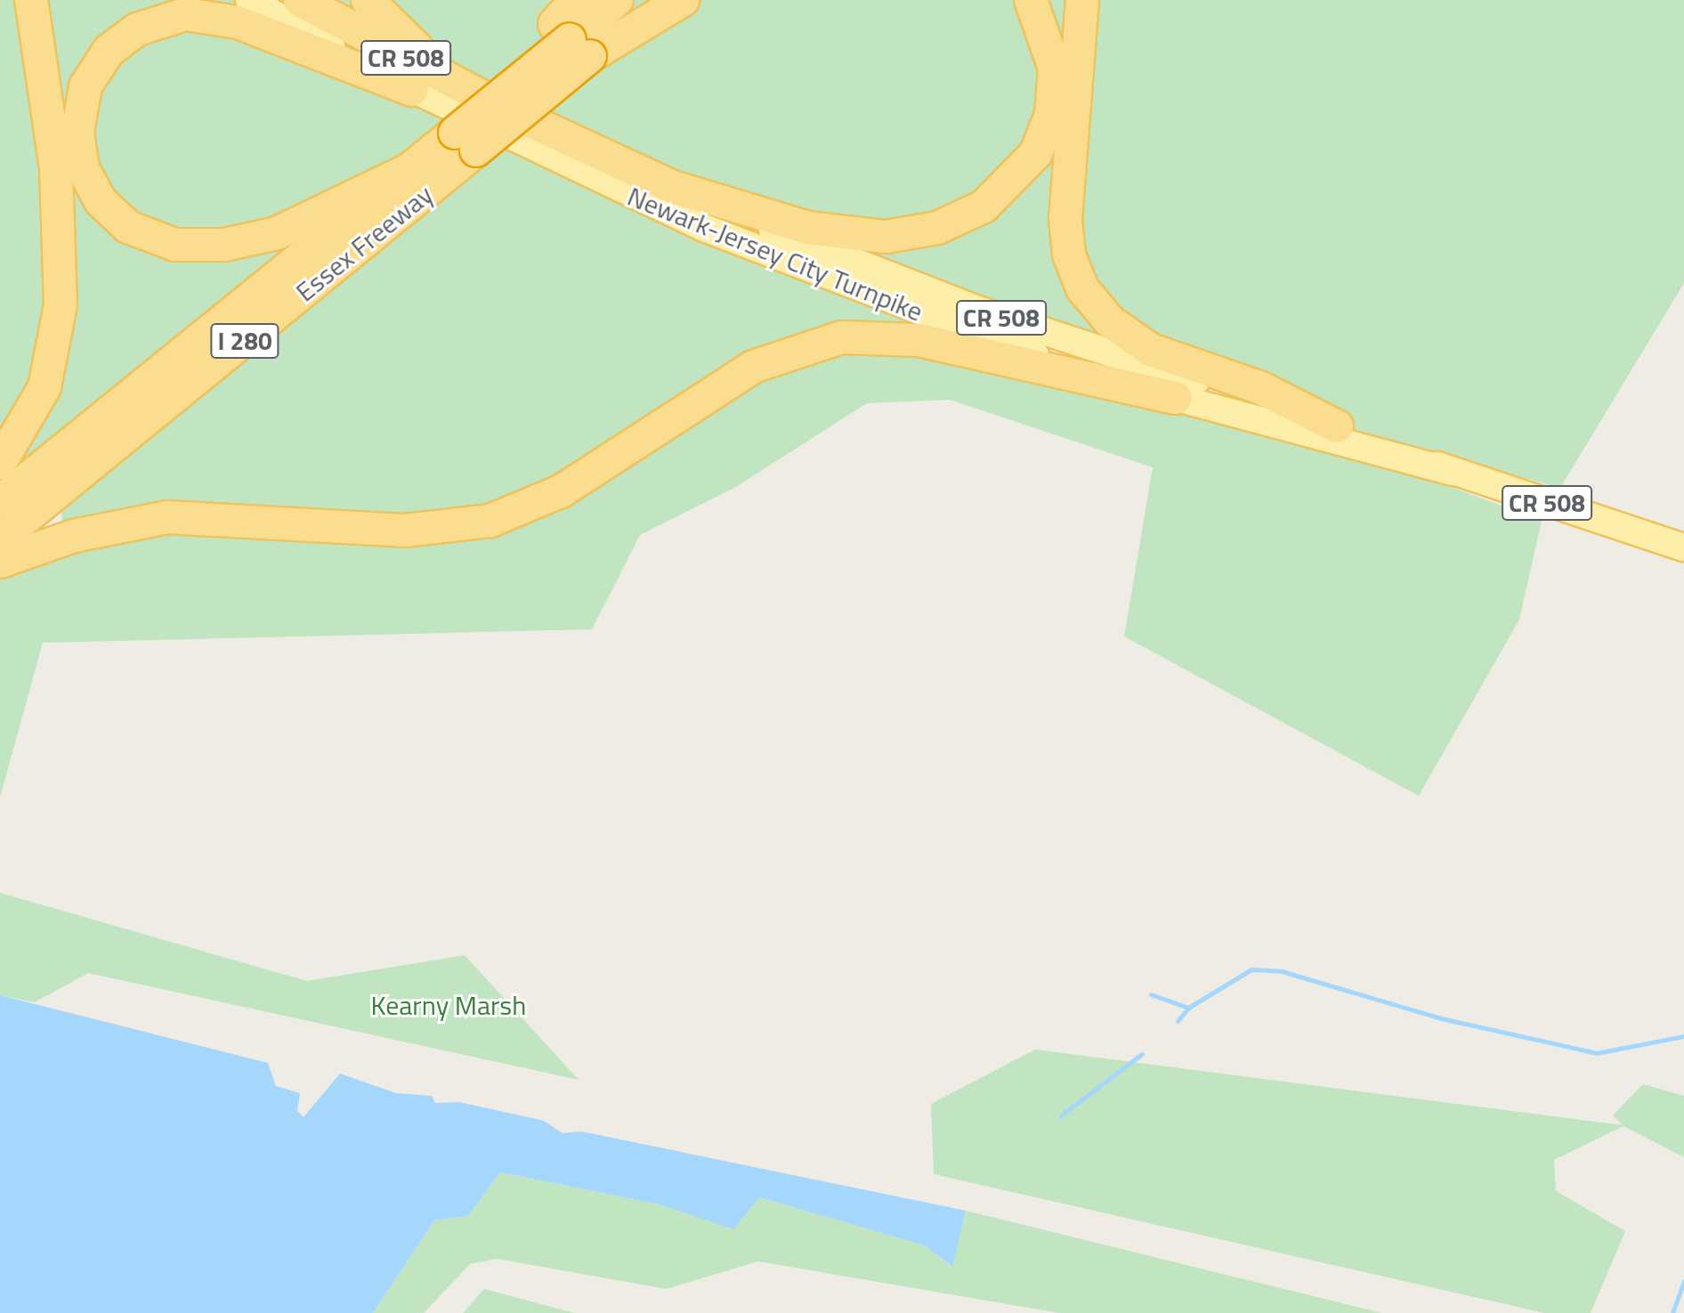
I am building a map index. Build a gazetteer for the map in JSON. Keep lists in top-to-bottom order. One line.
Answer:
{"streets":{"highway":["CR 508","Essex Freeway","Newark-Jersey City Turnpike","I 280"]},"parks":["Kearny Marsh"]}
